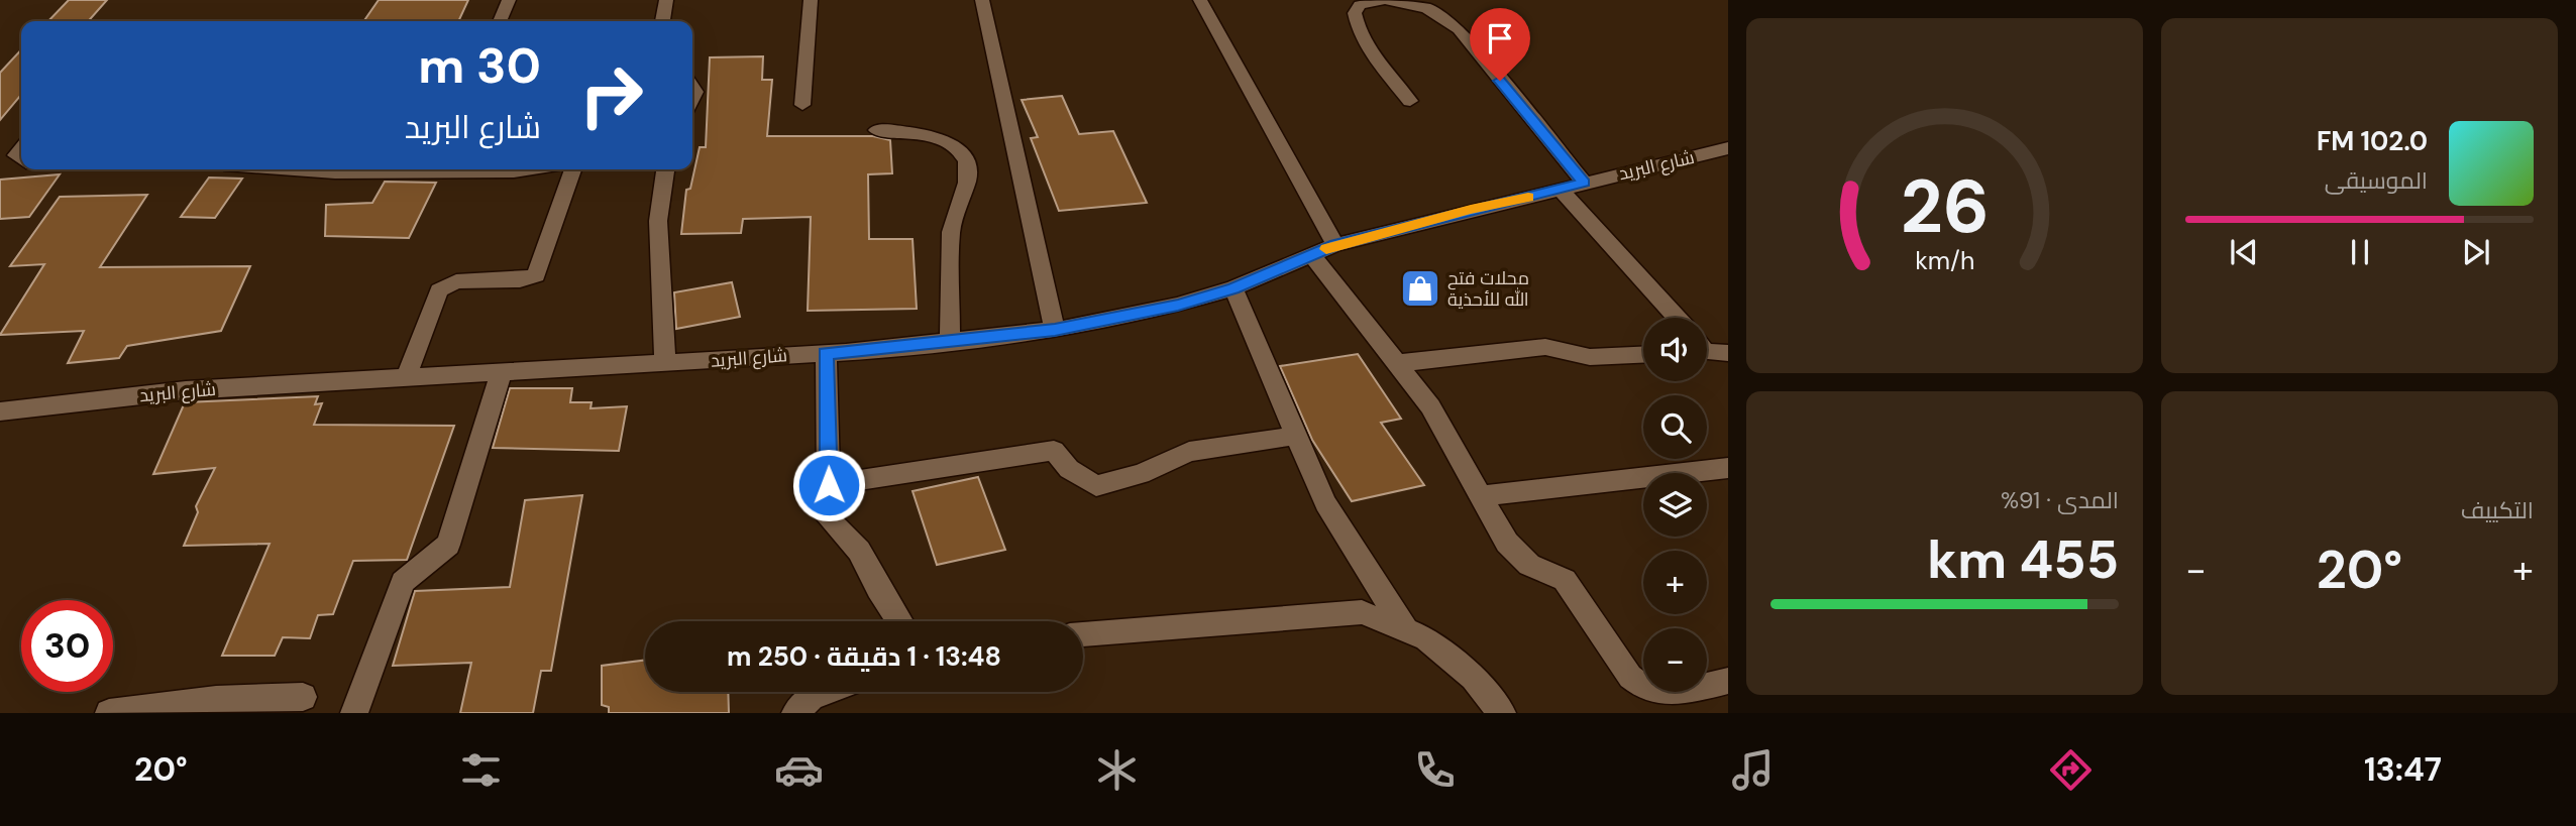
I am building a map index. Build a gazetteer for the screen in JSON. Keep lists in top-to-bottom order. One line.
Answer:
{"streets":{"street":["شارع البريد"]},"places":{"shop":["محلات فتح الله للأحذية"]},"page":{"turn":["30 m","شارع البريد"],"song":["102.0 FM","الموسيقى"],"map_buttons":["+","−"],"tile":["التكييف",["المدى · 91%","455 km"]],"heat":["−","20°","+"],"limit":"30","trip":"13:48 · 1 دقيقة · 250 m","tabs":["13:47","20°"],"gauge":["26","km/h"]}}
